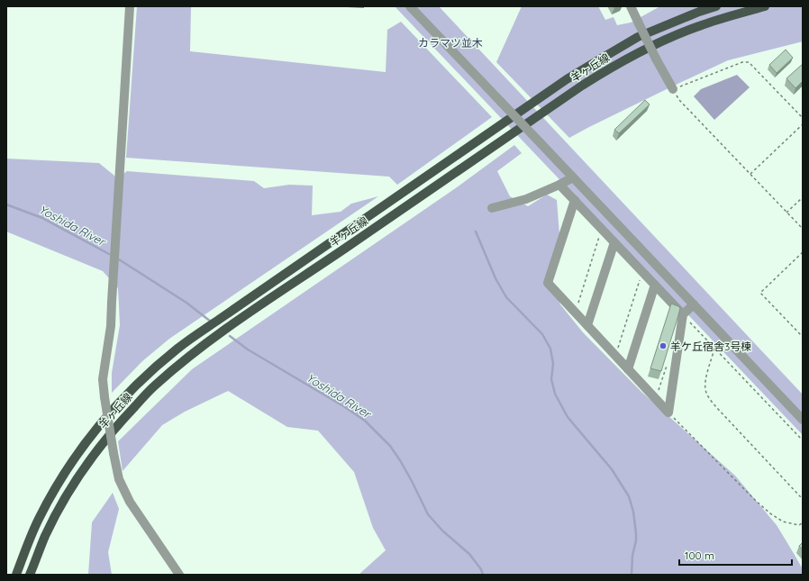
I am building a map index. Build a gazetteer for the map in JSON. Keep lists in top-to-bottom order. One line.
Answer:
{"streets":{"main road":["羊ヶ丘線"]},"water":["Yoshida River"],"parks":["カラマツ並木"],"places":["羊ケ丘宿舎3号棟"],"scale_bar":"100 m"}
